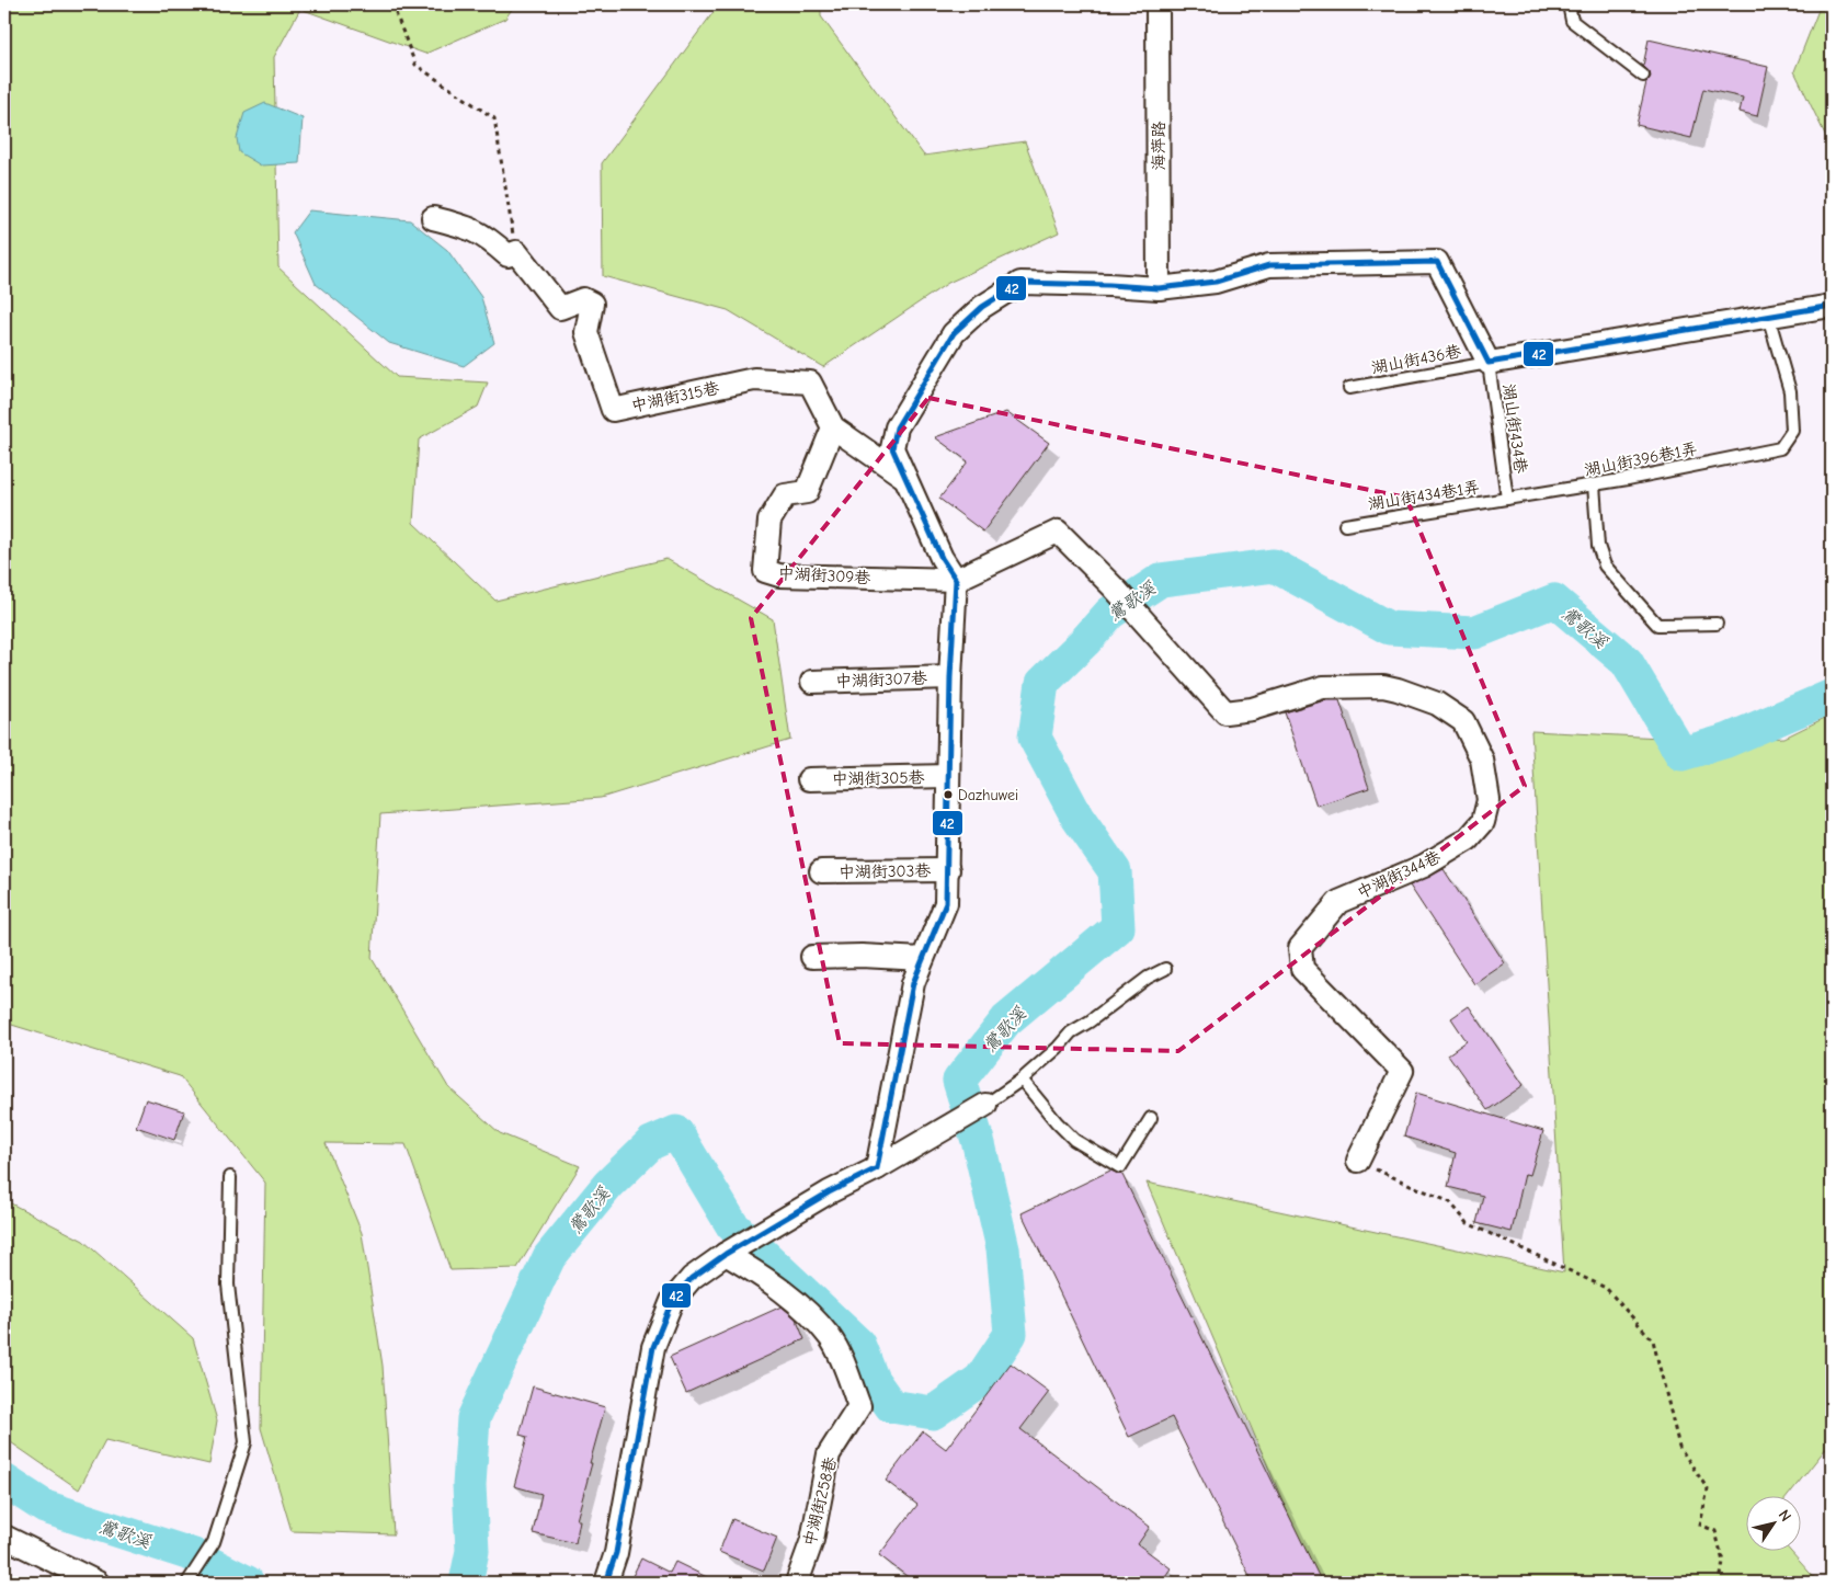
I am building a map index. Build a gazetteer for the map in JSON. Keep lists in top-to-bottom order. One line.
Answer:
{"streets":{"street":["海萍路","中湖街315巷","中湖街309巷","中湖街307巷","中湖街305巷","中湖街303巷","中湖街344巷","中湖街258巷"],"lane":["湖山街436巷","湖山街434巷","湖山街396巷1弄","湖山街434巷1弄"]},"crossings":[["湖山街436巷","湖山街434巷"],["中湖街315巷","中湖街309巷"],["湖山街434巷","湖山街396巷1弄"],["湖山街434巷","湖山街434巷1弄"],["湖山街396巷1弄","湖山街434巷1弄"],["中湖街309巷","中湖街344巷"]],"water":["鶯歌溪"],"places":["Dazhuwei"],"lines":["transit line 42"],"north":"top right"}
